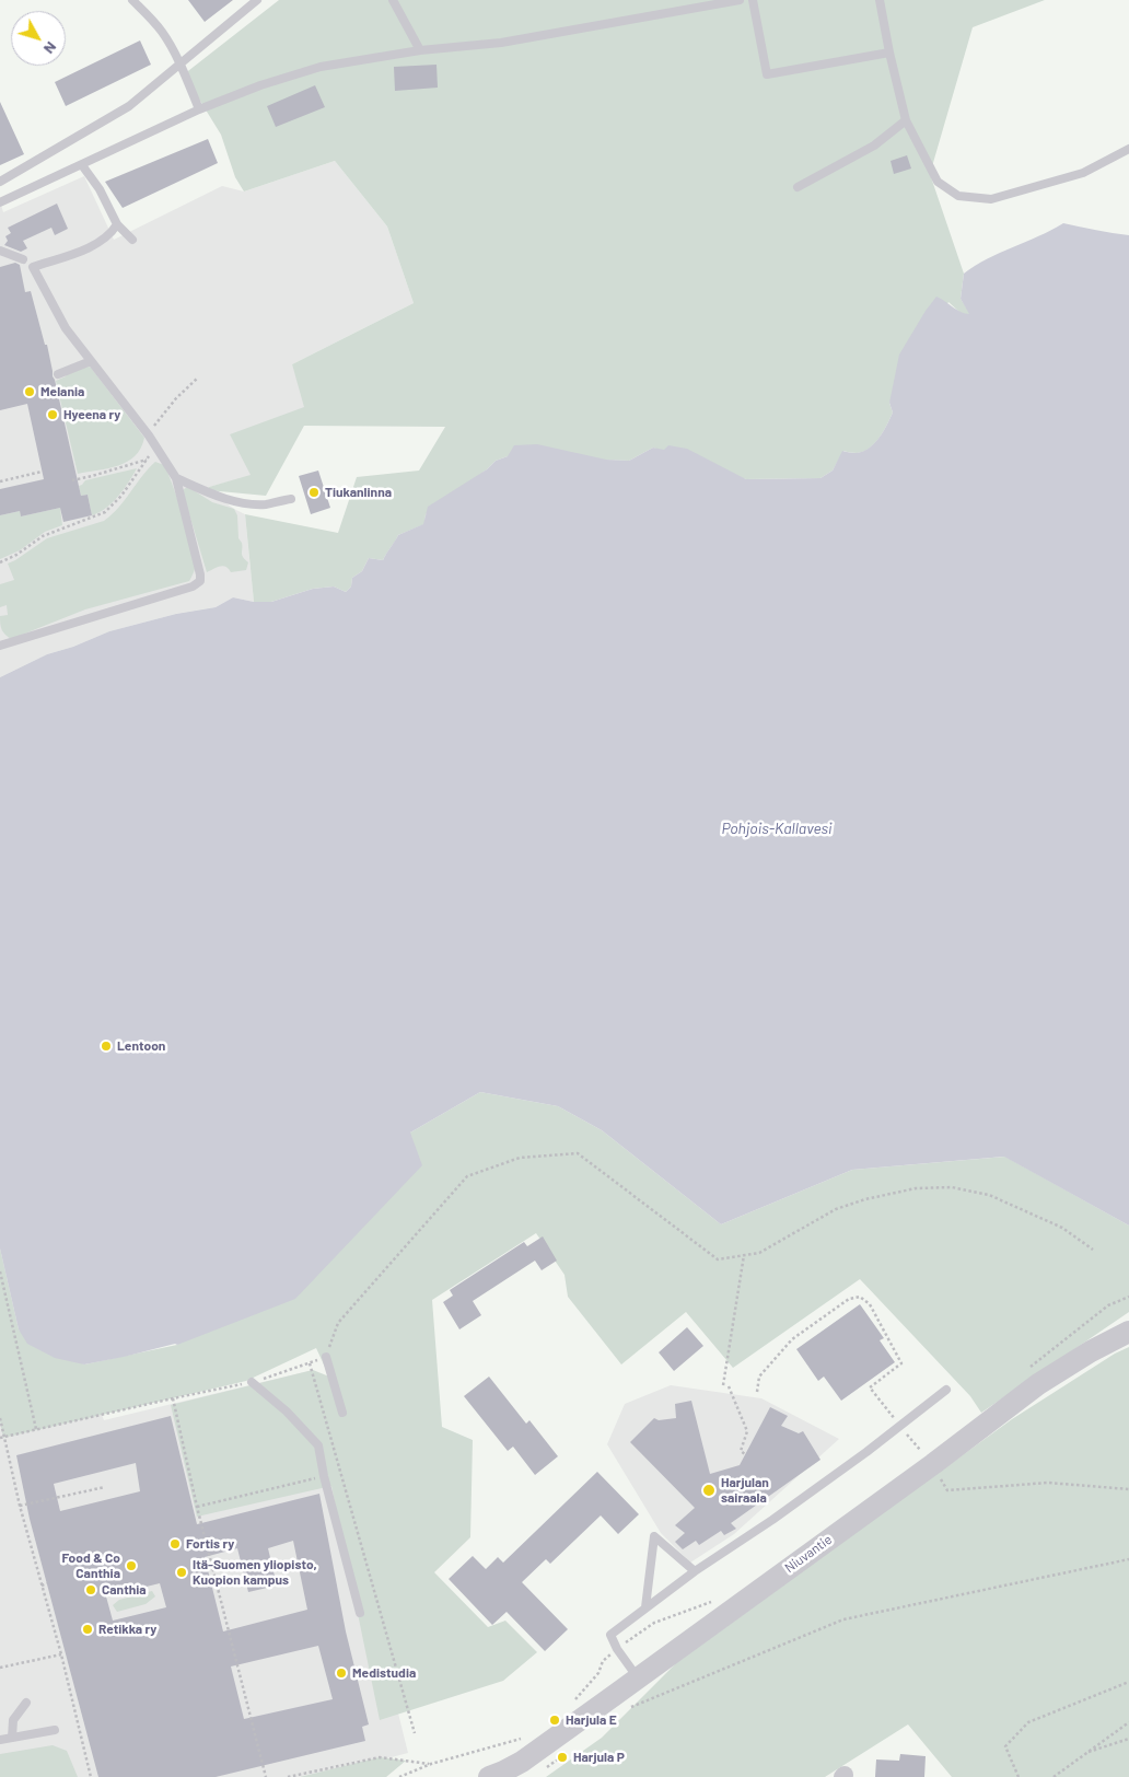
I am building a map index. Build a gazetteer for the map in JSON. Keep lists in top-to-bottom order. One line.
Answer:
{"streets":{"street":["Niuvantie"]},"water":["Pohjois-Kallavesi"],"places":["Melania","Hyeena ry","Tiukanlinna","Lentoon","Harjulan sairaala","Fortis ry","Food & Co Canthia","Itä-Suomen yliopisto, Kuopion kampus","Canthia","Retikka ry","Medistudia","Harjula E","Harjula P"],"north":"bottom right"}
